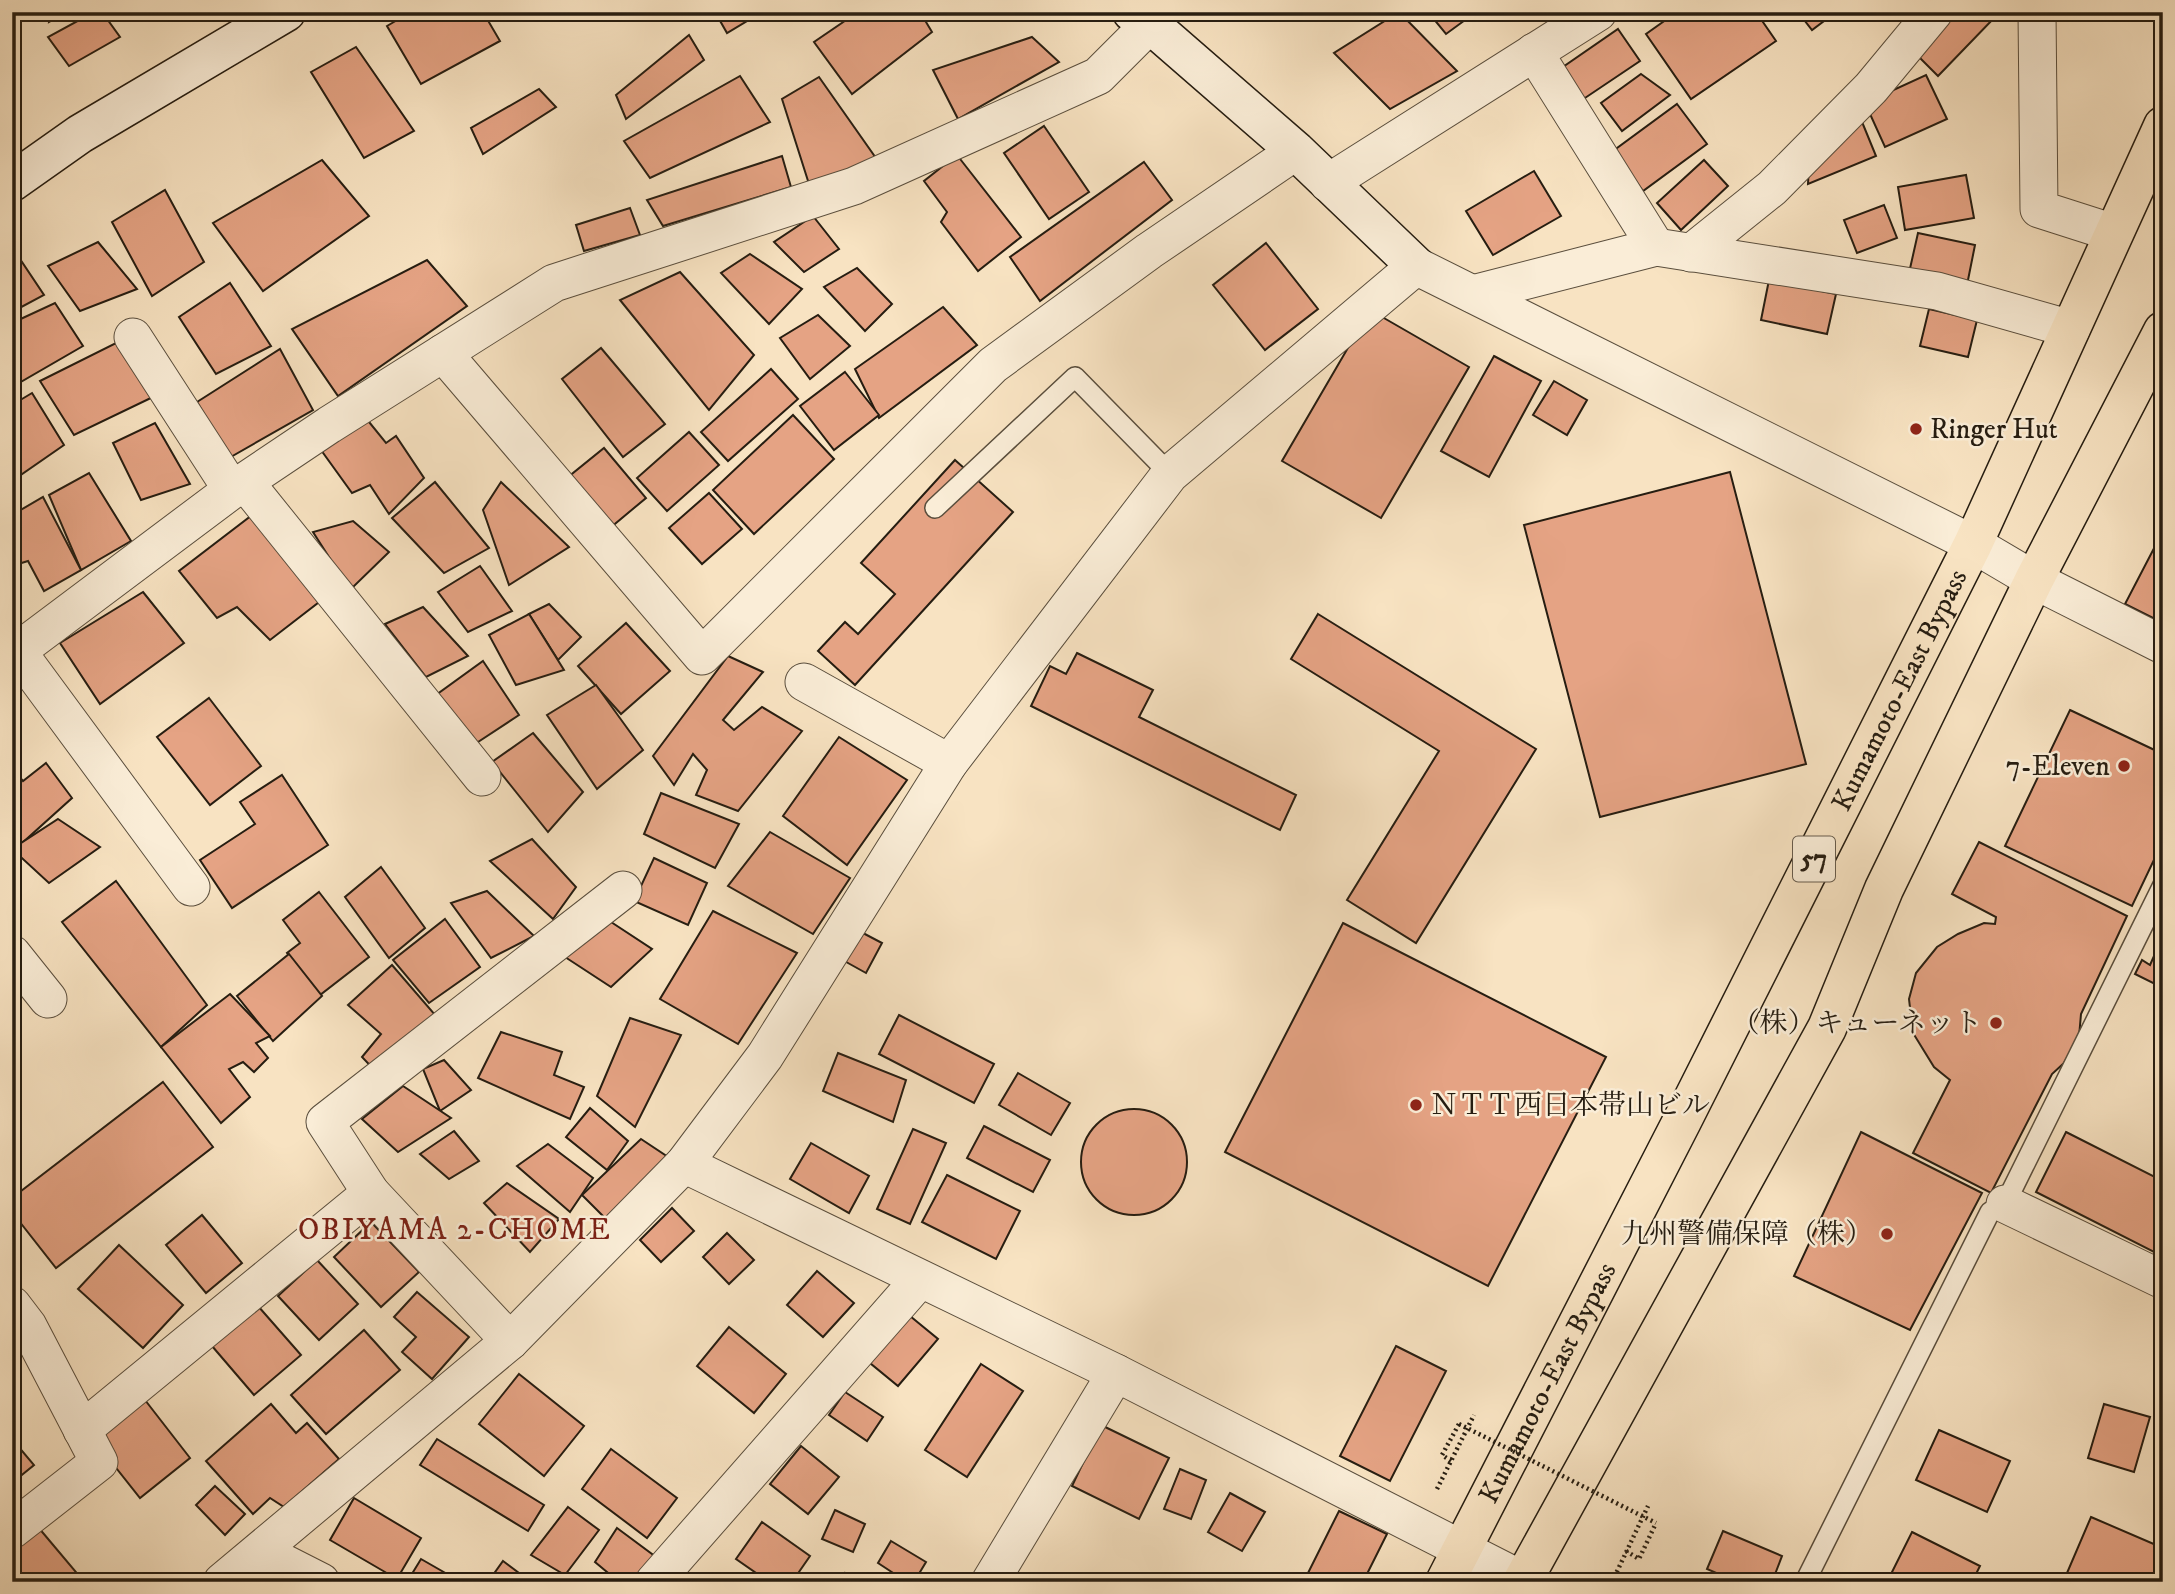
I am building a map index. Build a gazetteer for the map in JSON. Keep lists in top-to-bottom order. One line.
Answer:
{"streets":{"highway":["Kumamoto-East Bypass","57"]},"districts":["OBIYAMA 2-CHOME"],"places":["Ringer Hut","7-Eleven","（株）キューネット","ＮＴＴ西日本帯山ビル","九州警備保障（株）"]}
